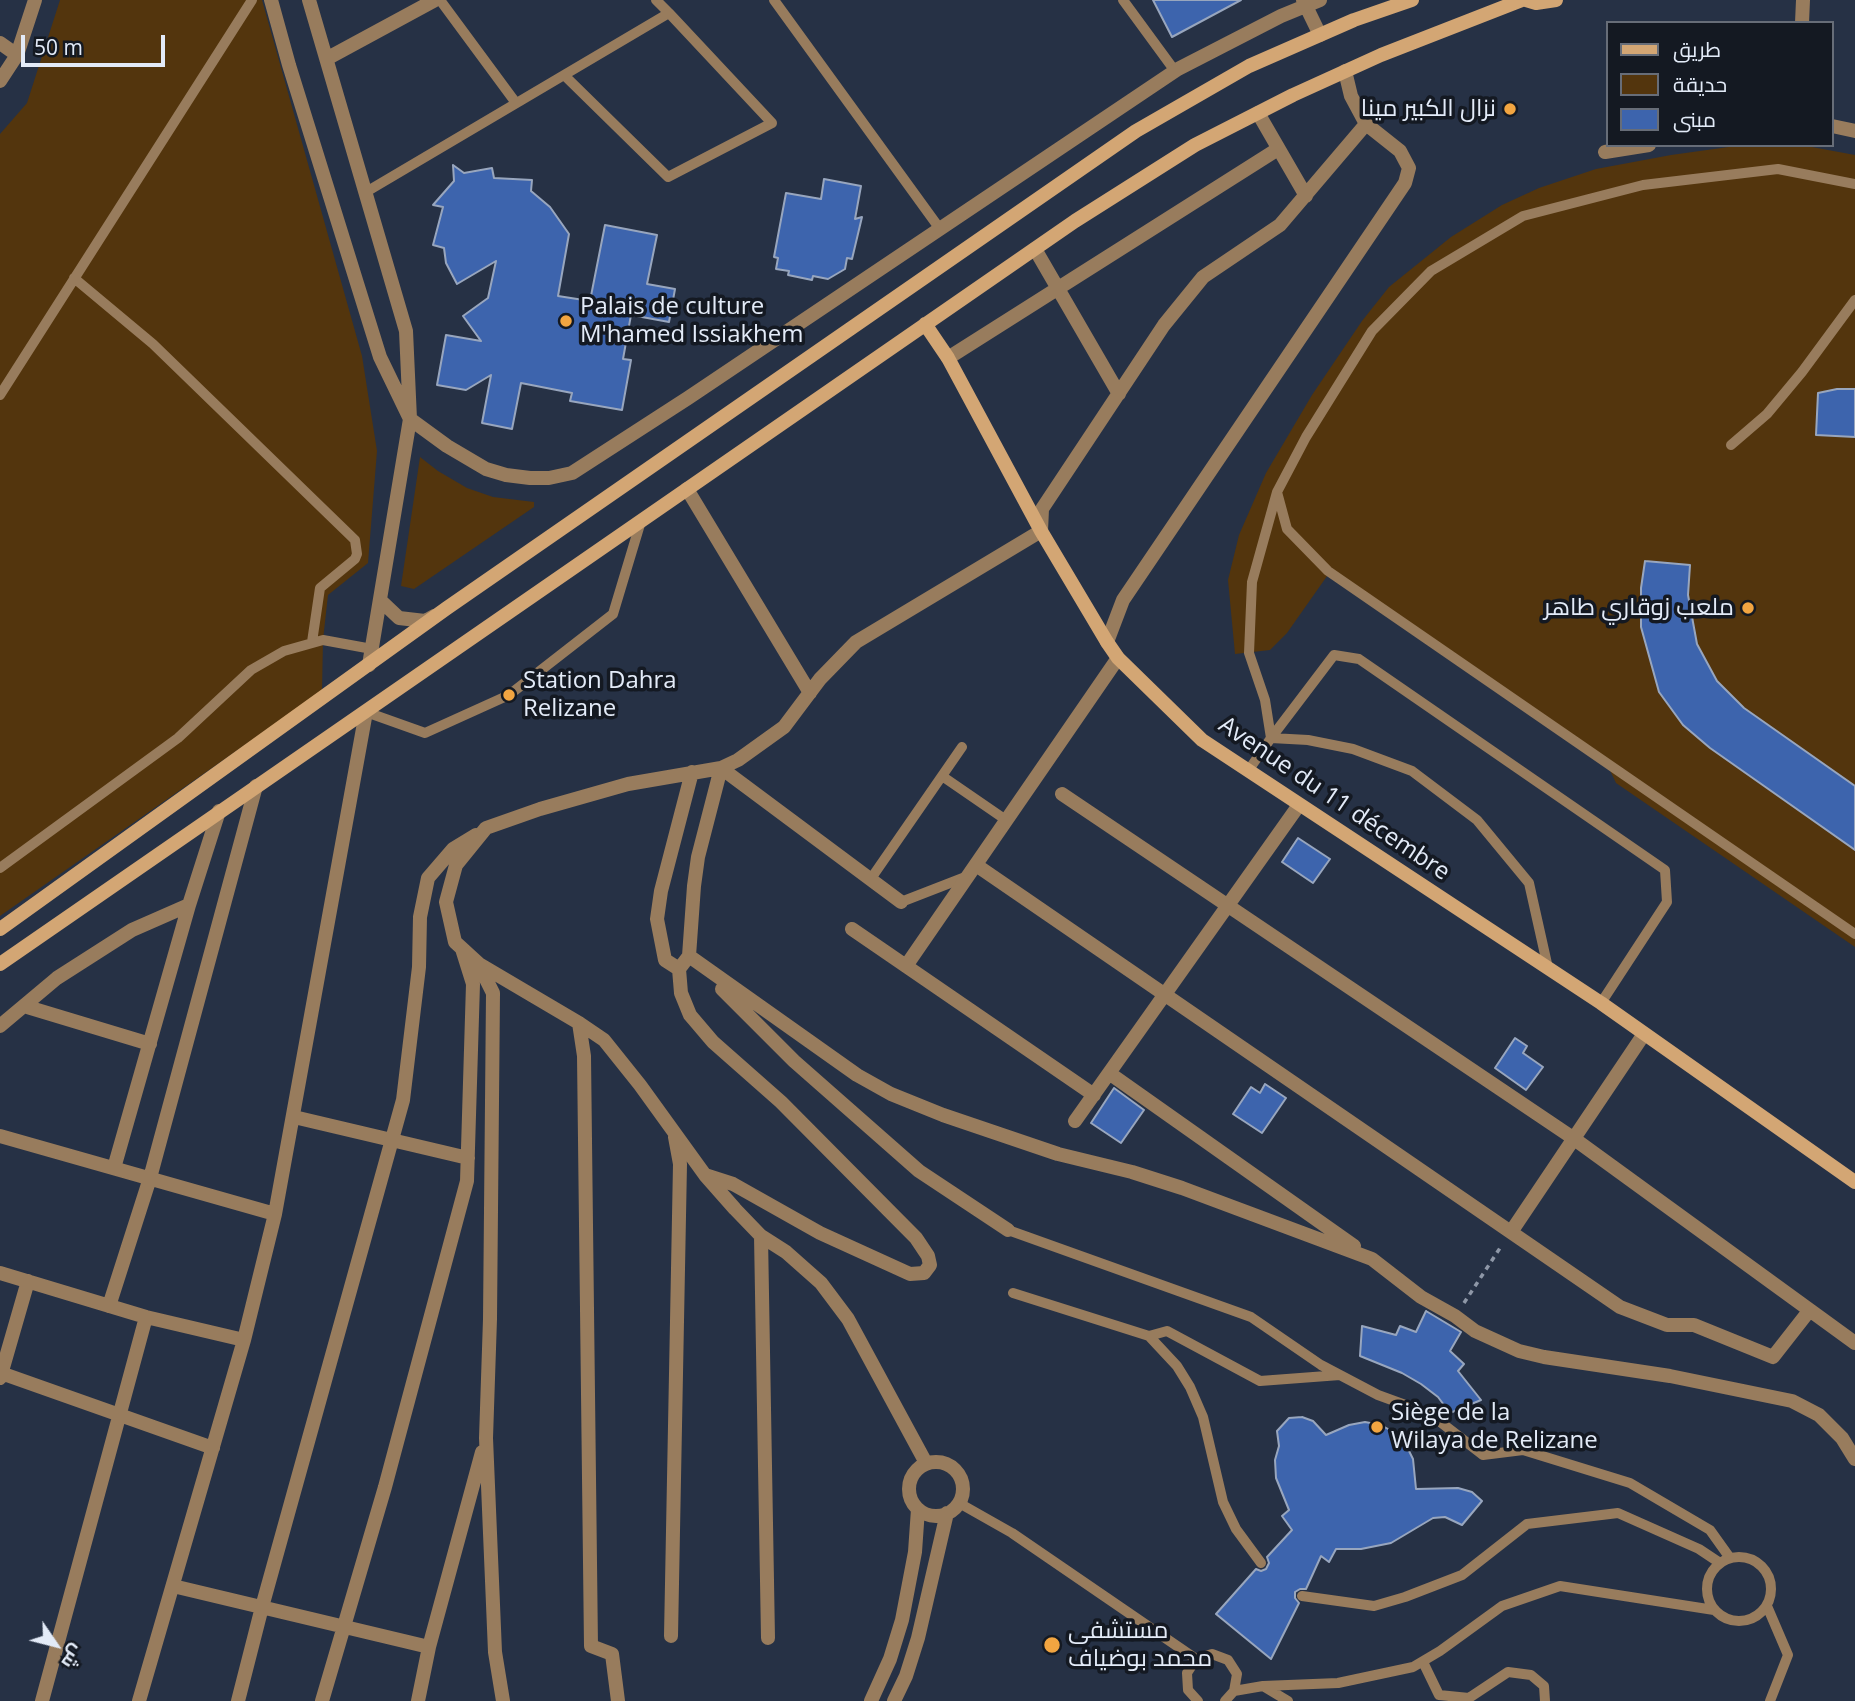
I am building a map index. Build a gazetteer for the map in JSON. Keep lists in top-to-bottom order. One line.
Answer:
{"streets":{"main road":["Avenue du 11 décembre"]},"places":["نزال الكبير مينا","Palais de culture M'hamed Issiakhem","ملعب زوقاري طاهر","Station Dahra Relizane","Siège de la Wilaya de Relizane","مستشفى محمد بوضياف"],"legend":["طريق","حديقة","مبنى"],"scale_bar":"50 m","north":"bottom right"}
